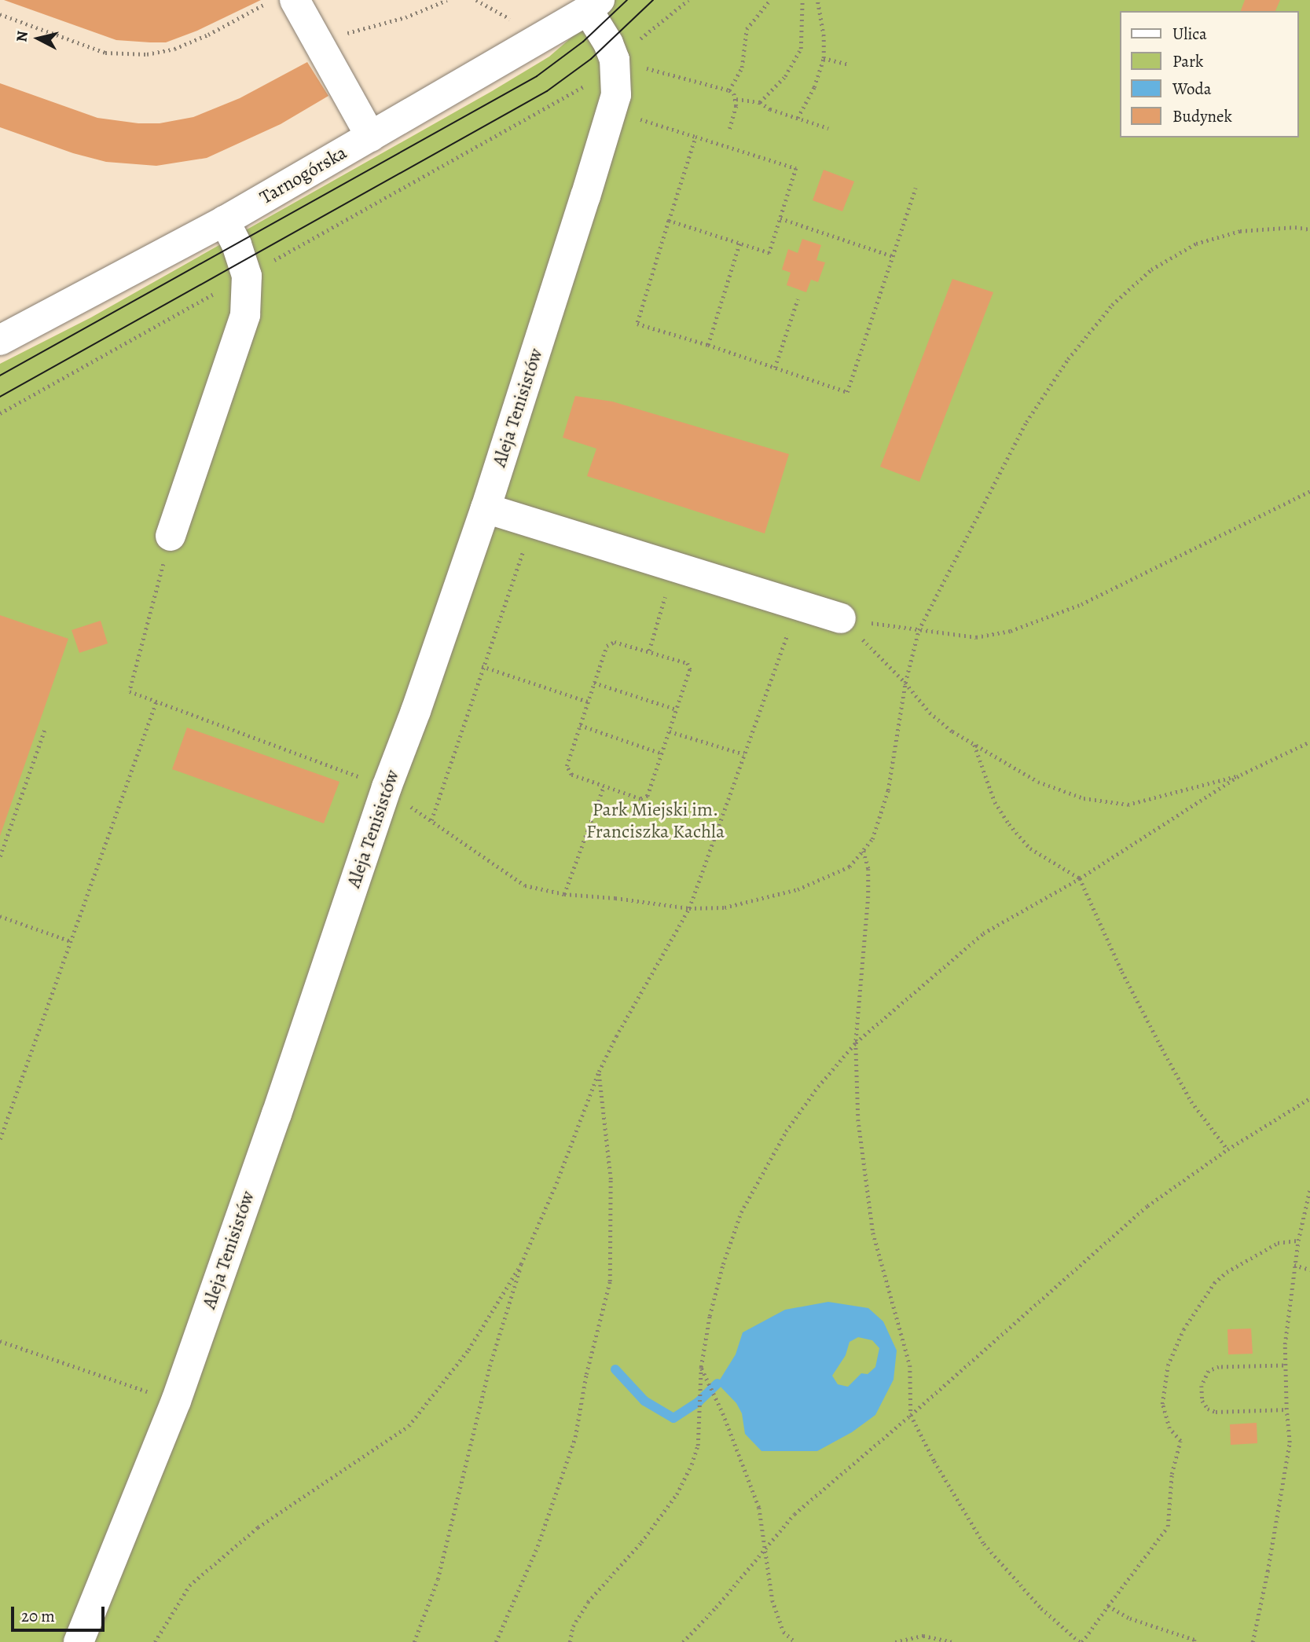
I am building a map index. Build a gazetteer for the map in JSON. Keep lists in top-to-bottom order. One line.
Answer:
{"streets":{"street":["Tarnogórska","Aleja Tenisistów"]},"crossings":[["Tarnogórska","Aleja Tenisistów"]],"parks":["Park Miejski im. Franciszka Kachla"],"legend":["Ulica","Park","Woda","Budynek"],"scale_bar":"20 m","north":"left"}
